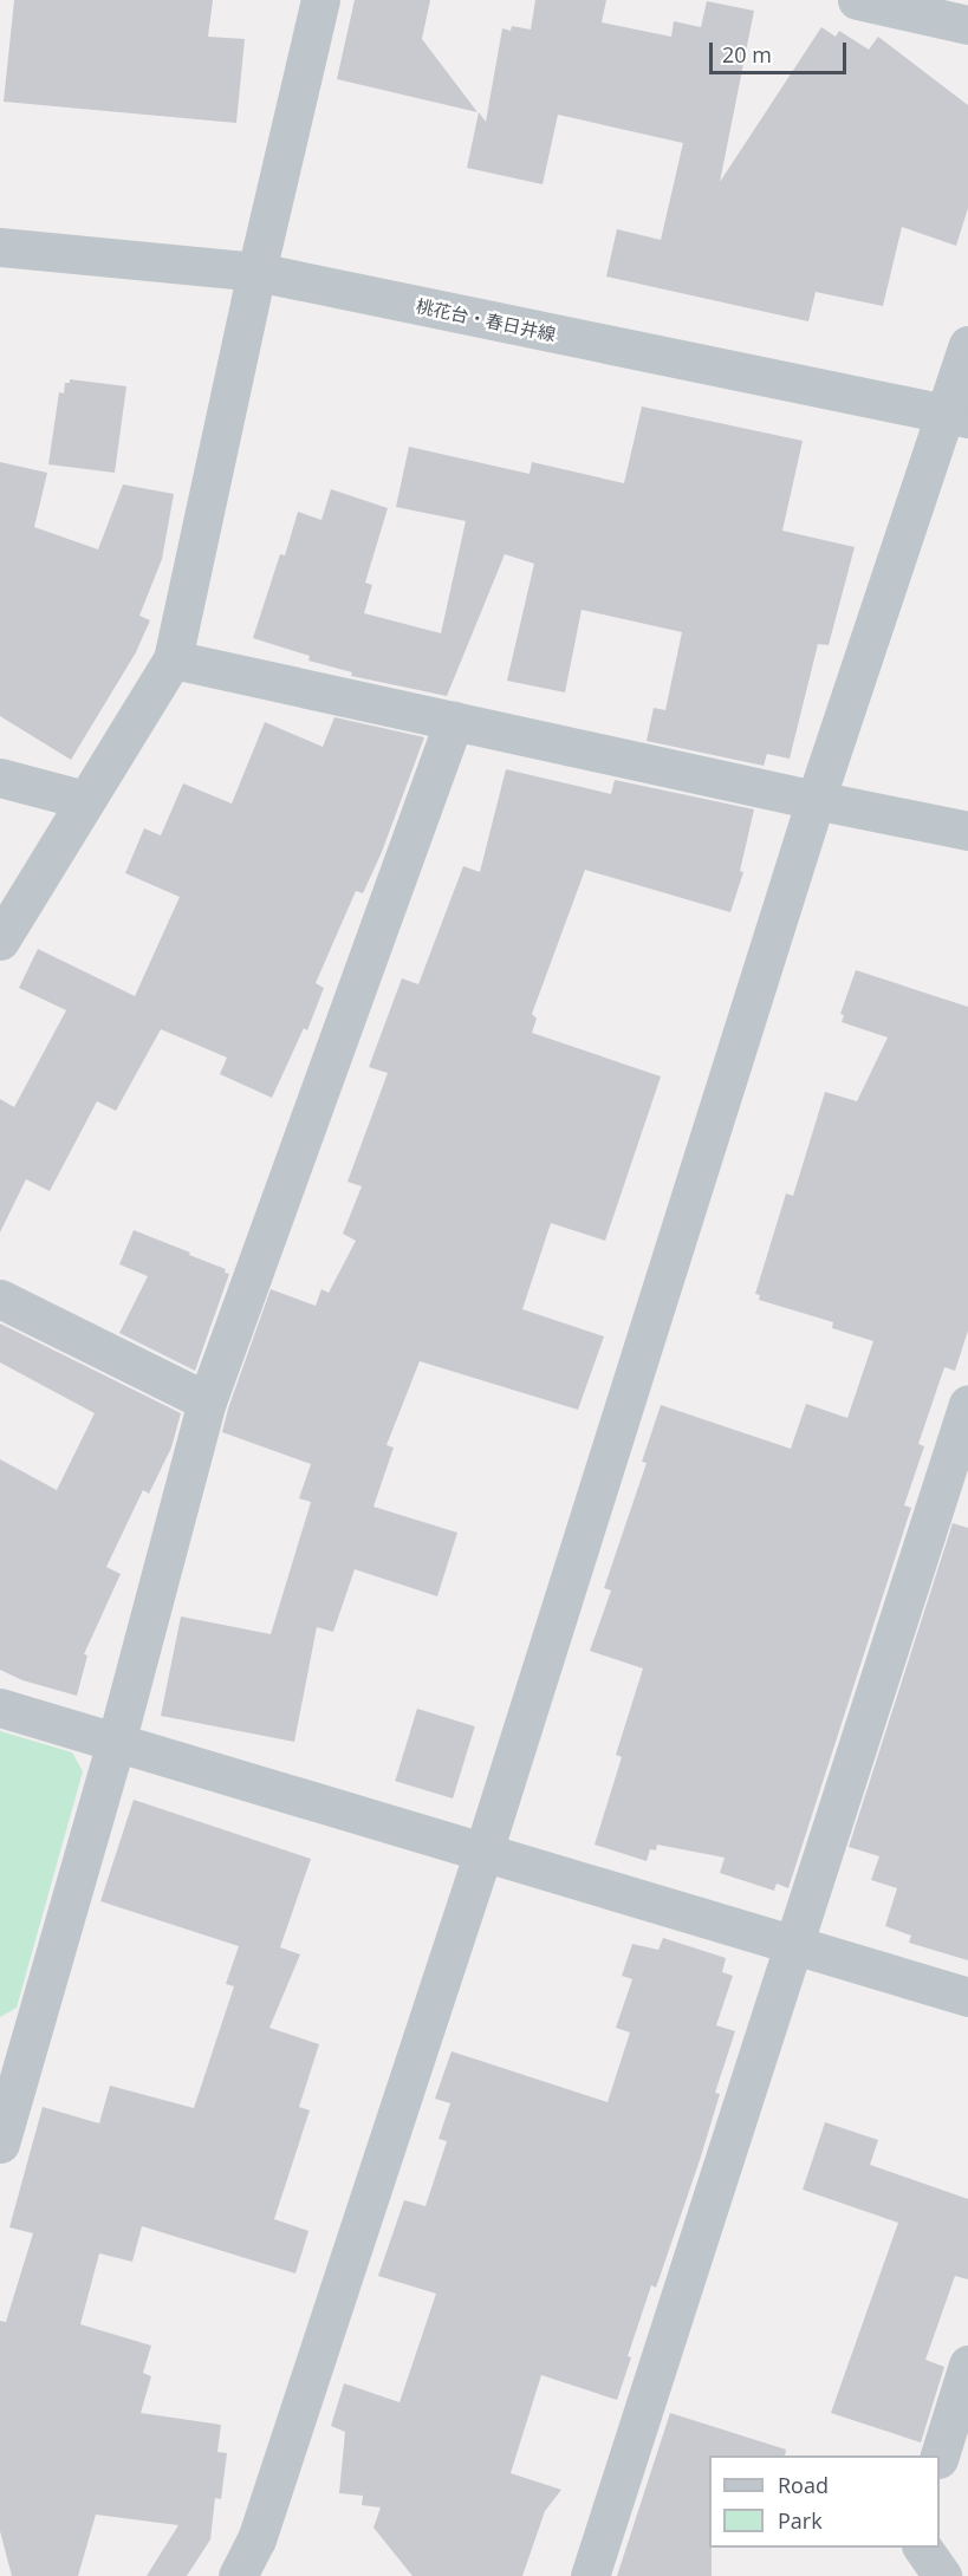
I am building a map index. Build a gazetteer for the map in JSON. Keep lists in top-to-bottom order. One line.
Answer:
{"streets":{"street":["桃花台・春日井線"]},"legend":["Road","Park"],"scale_bar":"20 m"}
